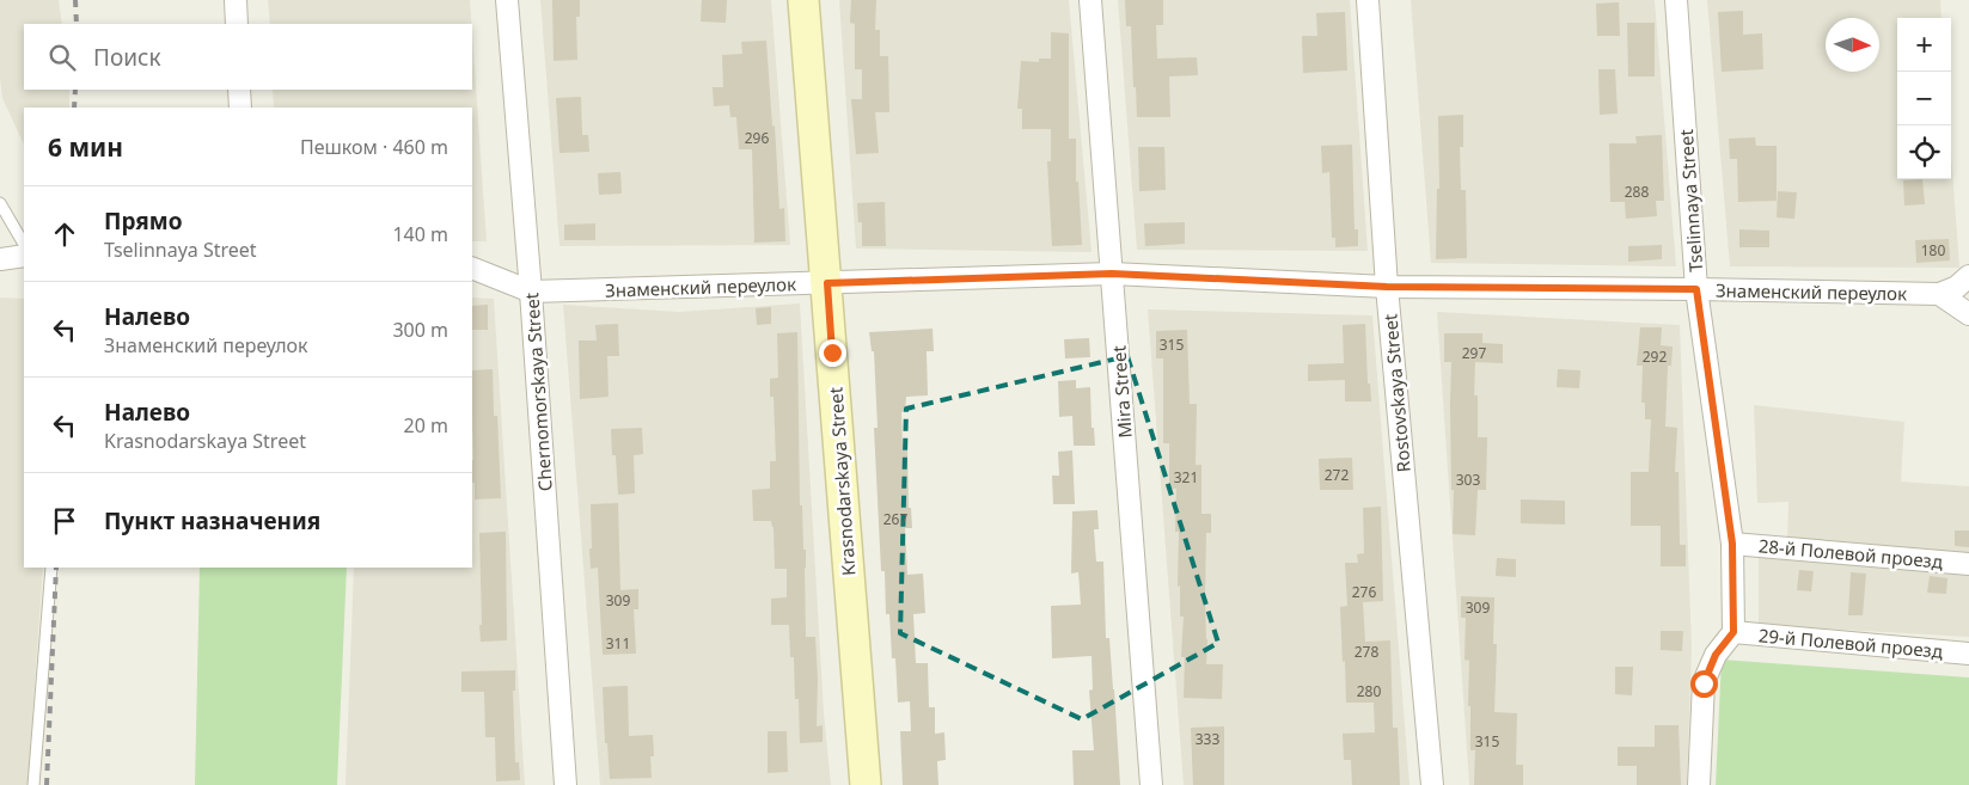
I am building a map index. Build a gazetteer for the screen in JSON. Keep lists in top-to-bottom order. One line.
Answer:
{"streets":{"street":["Tselinnaya Street","Знаменский переулок","Chernomorskaya Street","Mira Street","Rostovskaya Street","Krasnodarskaya Street","28-й Полевой проезд","29-й Полевой проезд"]},"crossings":[["Tselinnaya Street","Знаменский переулок"],["Tselinnaya Street","28-й Полевой проезд"],["Tselinnaya Street","29-й Полевой проезд"],["Знаменский переулок","Chernomorskaya Street"],["Знаменский переулок","Mira Street"],["Знаменский переулок","Rostovskaya Street"],["Знаменский переулок","Krasnodarskaya Street"]],"house_numbers":["296","288","180","315","297","292","272","321","303","267","276","309","309","311","278","280","333","315"],"north":"right","page":{"map_buttons":["+","−"],"search":"Поиск","heading":["6 мин","Пешком · 460 m"],"list":[["Прямо","Tselinnaya Street","140 m"],["Налево","Знаменский переулок","300 m"],["Налево","Krasnodarskaya Street","20 m"],"Пункт назначения"]}}
